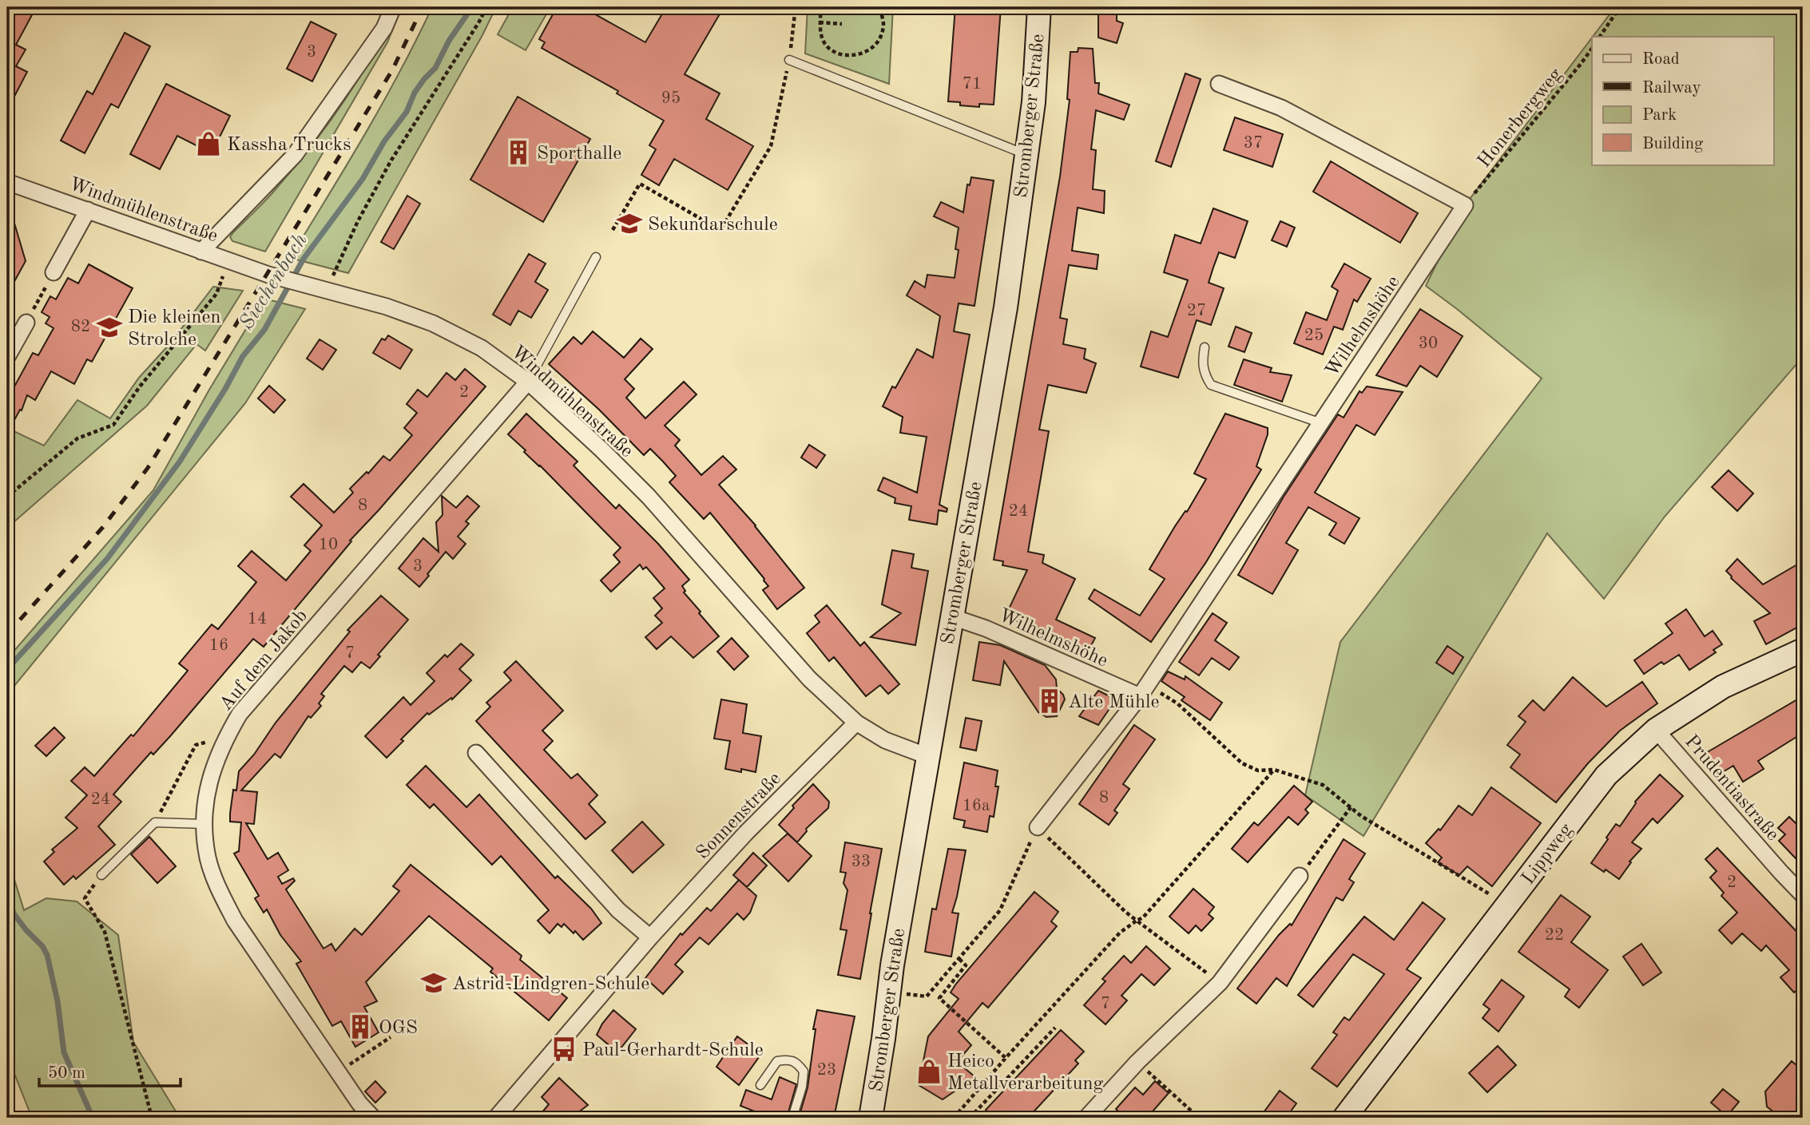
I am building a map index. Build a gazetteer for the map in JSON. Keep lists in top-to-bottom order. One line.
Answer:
{"streets":{"main road":["Stromberger Straße","Lippweg"],"street":["Windmühlenstraße","Wilhelmshöhe","Auf dem Jakob","Prudentiastraße","Sonnenstraße"],"path":["Honerbergweg"]},"crossings":[["Stromberger Straße","Windmühlenstraße"],["Stromberger Straße","Wilhelmshöhe"],["Honerbergweg","Wilhelmshöhe"],["Windmühlenstraße","Auf dem Jakob"],["Windmühlenstraße","Sonnenstraße"],["Prudentiastraße","Lippweg"]],"water":["Siechenbach"],"places":{"shop":["Kassha Trucks","Heico Metallverarbeitung"],"building":["Sporthalle","Alte Mühle","OGS"],"school or university":["Sekundarschule","Die kleinen Strolche","Astrid-Lindgren-Schule"],"bus stop":["Paul-Gerhardt-Schule"]},"house_numbers":["3","71","95","37","27","82","25","30","2","8","24","10","3","14","16","7","8","24","16a","33","2","22","7","23"],"legend":["Road","Railway","Park","Building"],"scale_bar":"50 m"}
